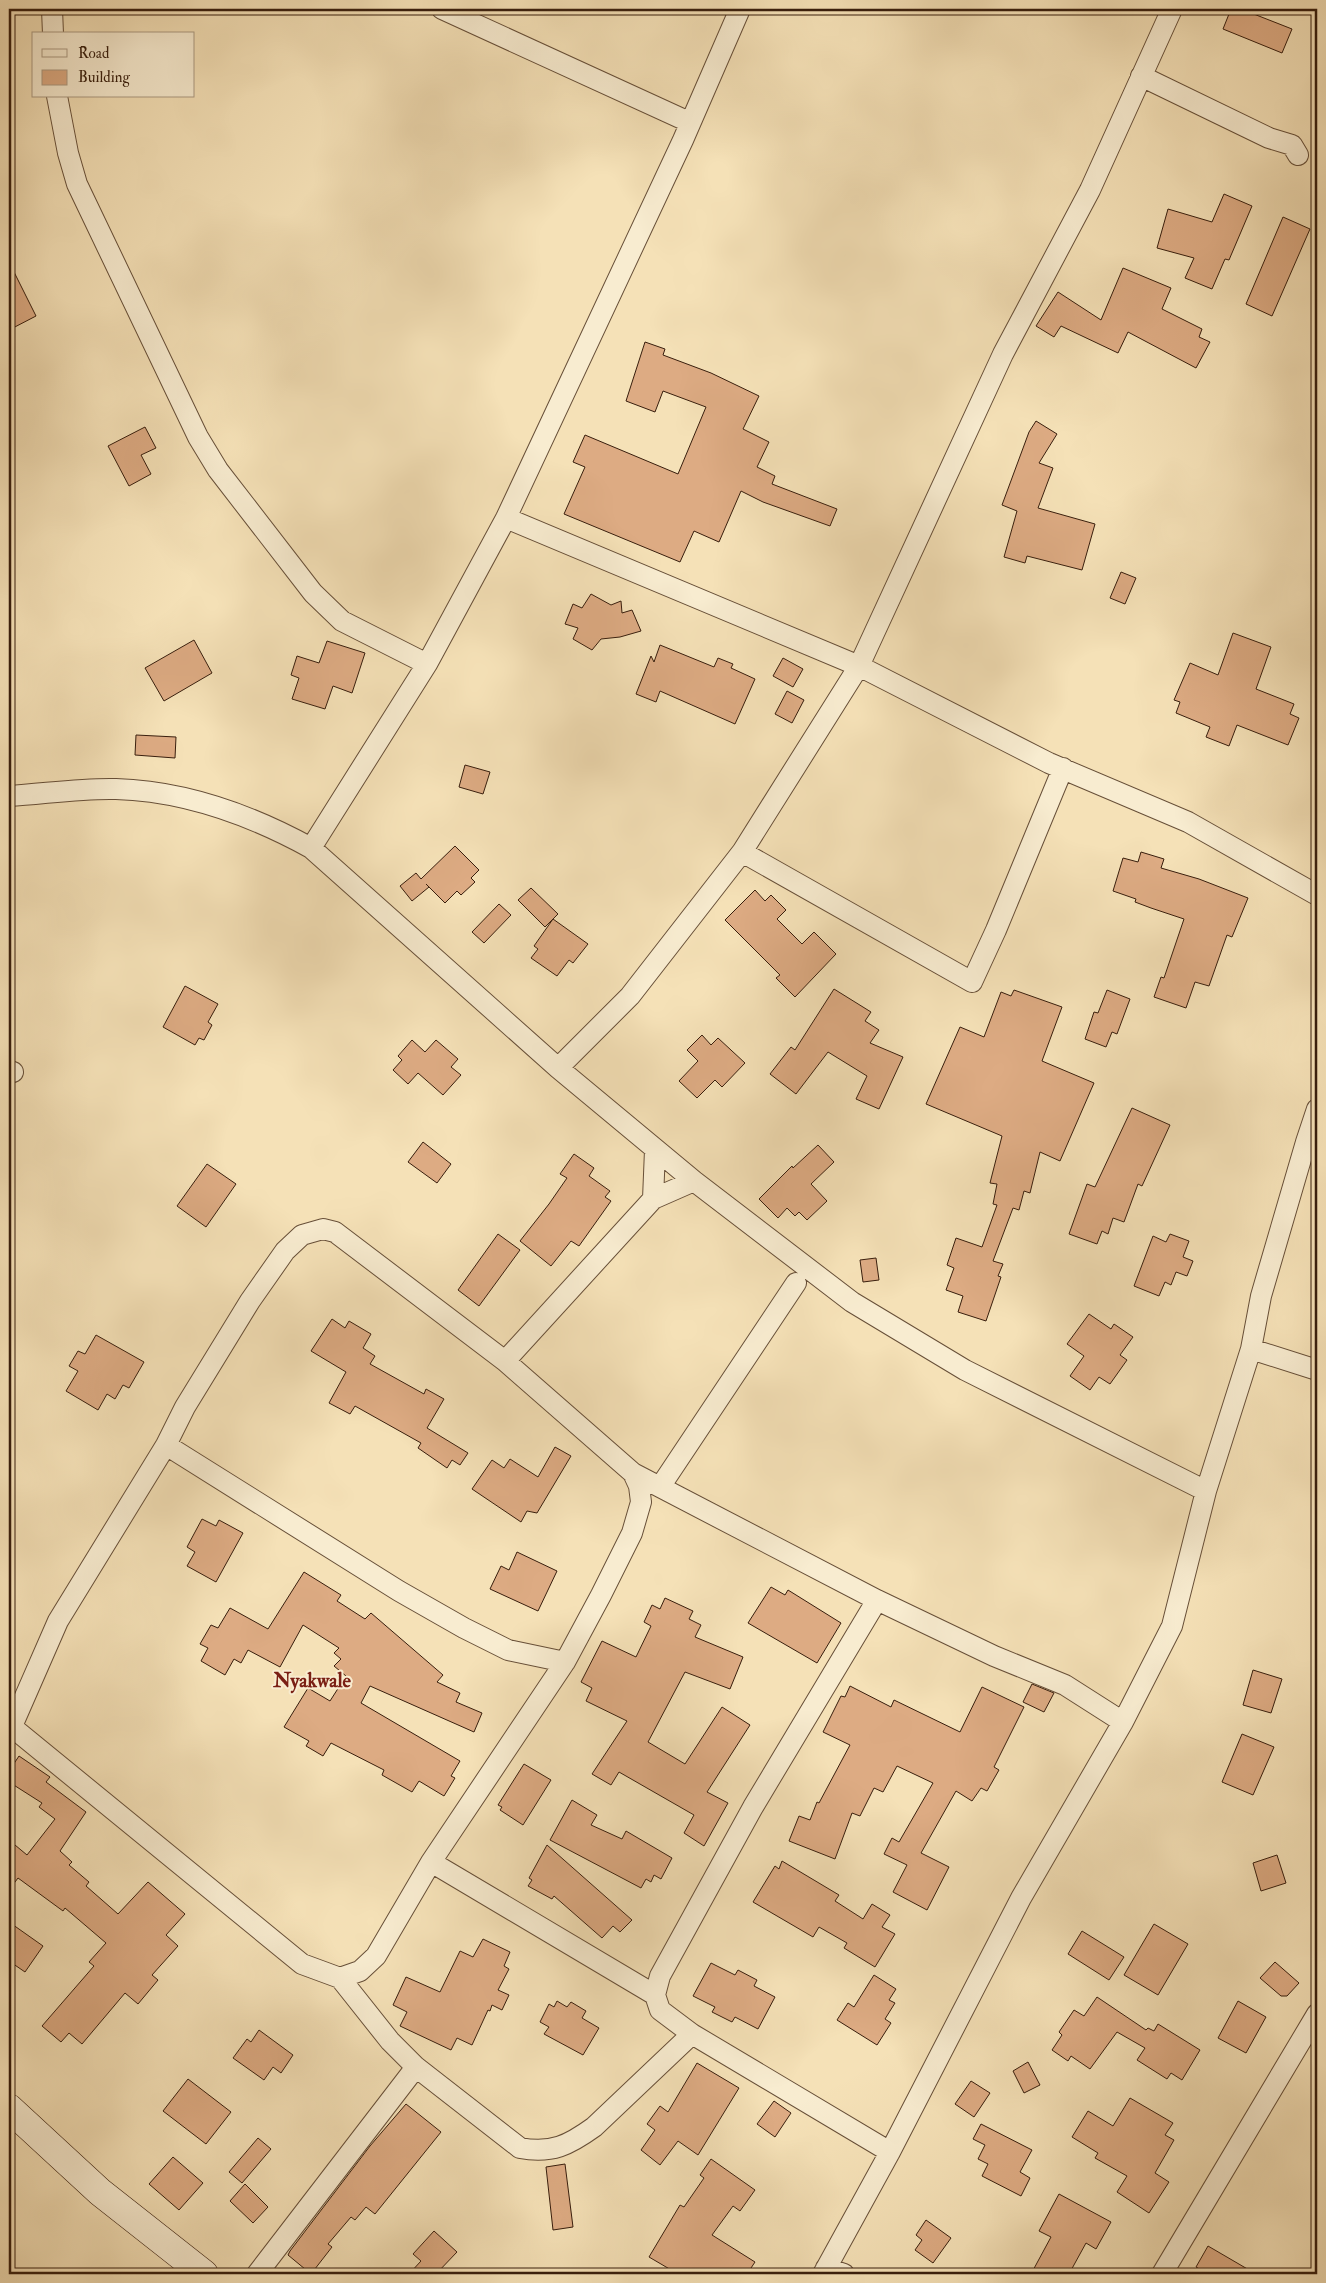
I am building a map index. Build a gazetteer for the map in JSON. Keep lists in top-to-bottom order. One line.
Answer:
{"districts":["Nyakwale"],"legend":["Road","Building"]}
